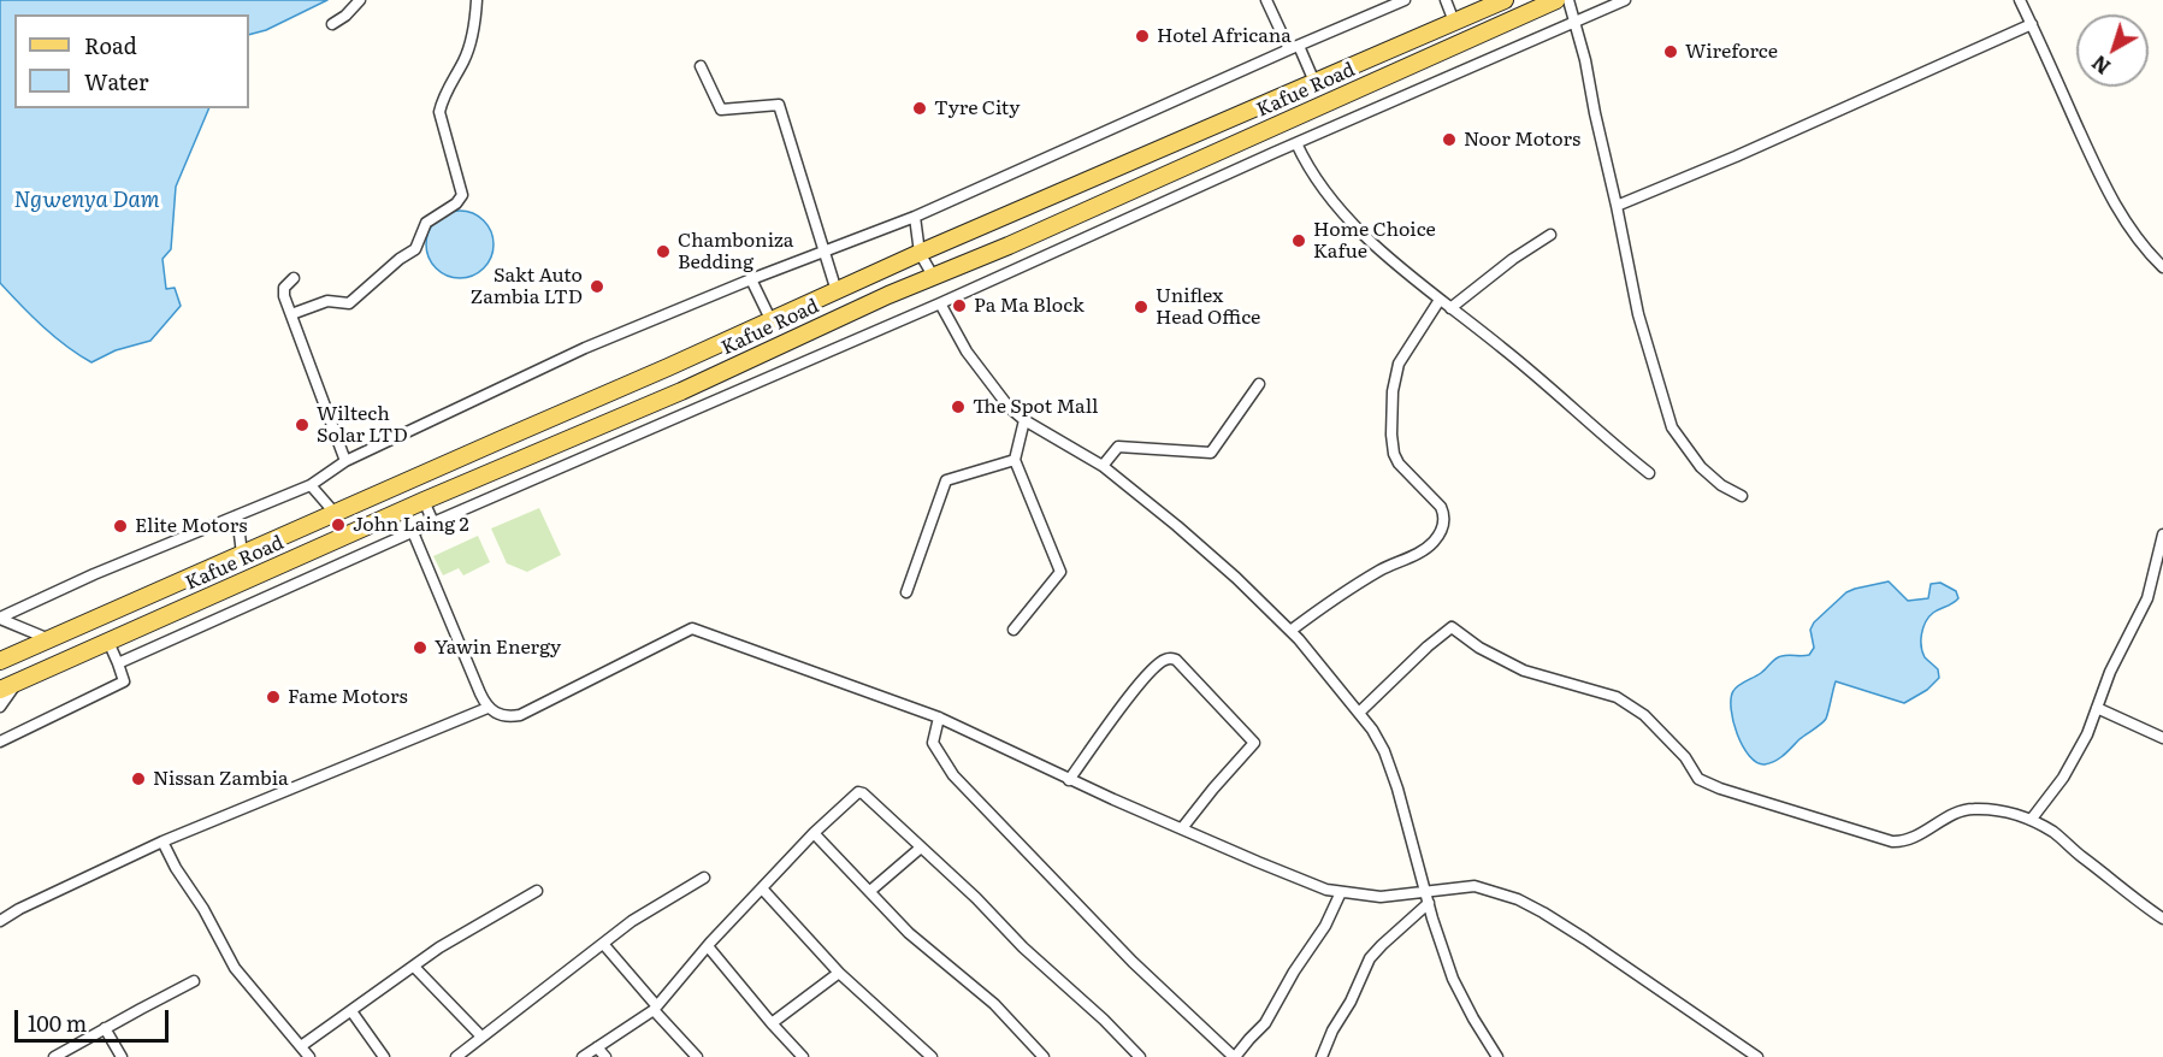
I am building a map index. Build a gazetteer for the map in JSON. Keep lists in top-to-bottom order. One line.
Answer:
{"streets":{"main road":["Kafue Road"]},"water":["Ngwenya Dam"],"places":["Hotel Africana","Wireforce","Tyre City","Noor Motors","Home Choice Kafue","Chamboniza Bedding","Sakt Auto Zambia LTD","Pa Ma Block","Uniflex Head Office","The Spot Mall","Wiltech Solar LTD","John Laing 2","Elite Motors","Yawin Energy","Fame Motors","Nissan Zambia"],"legend":["Road","Water"],"scale_bar":"100 m","north":"bottom left"}
